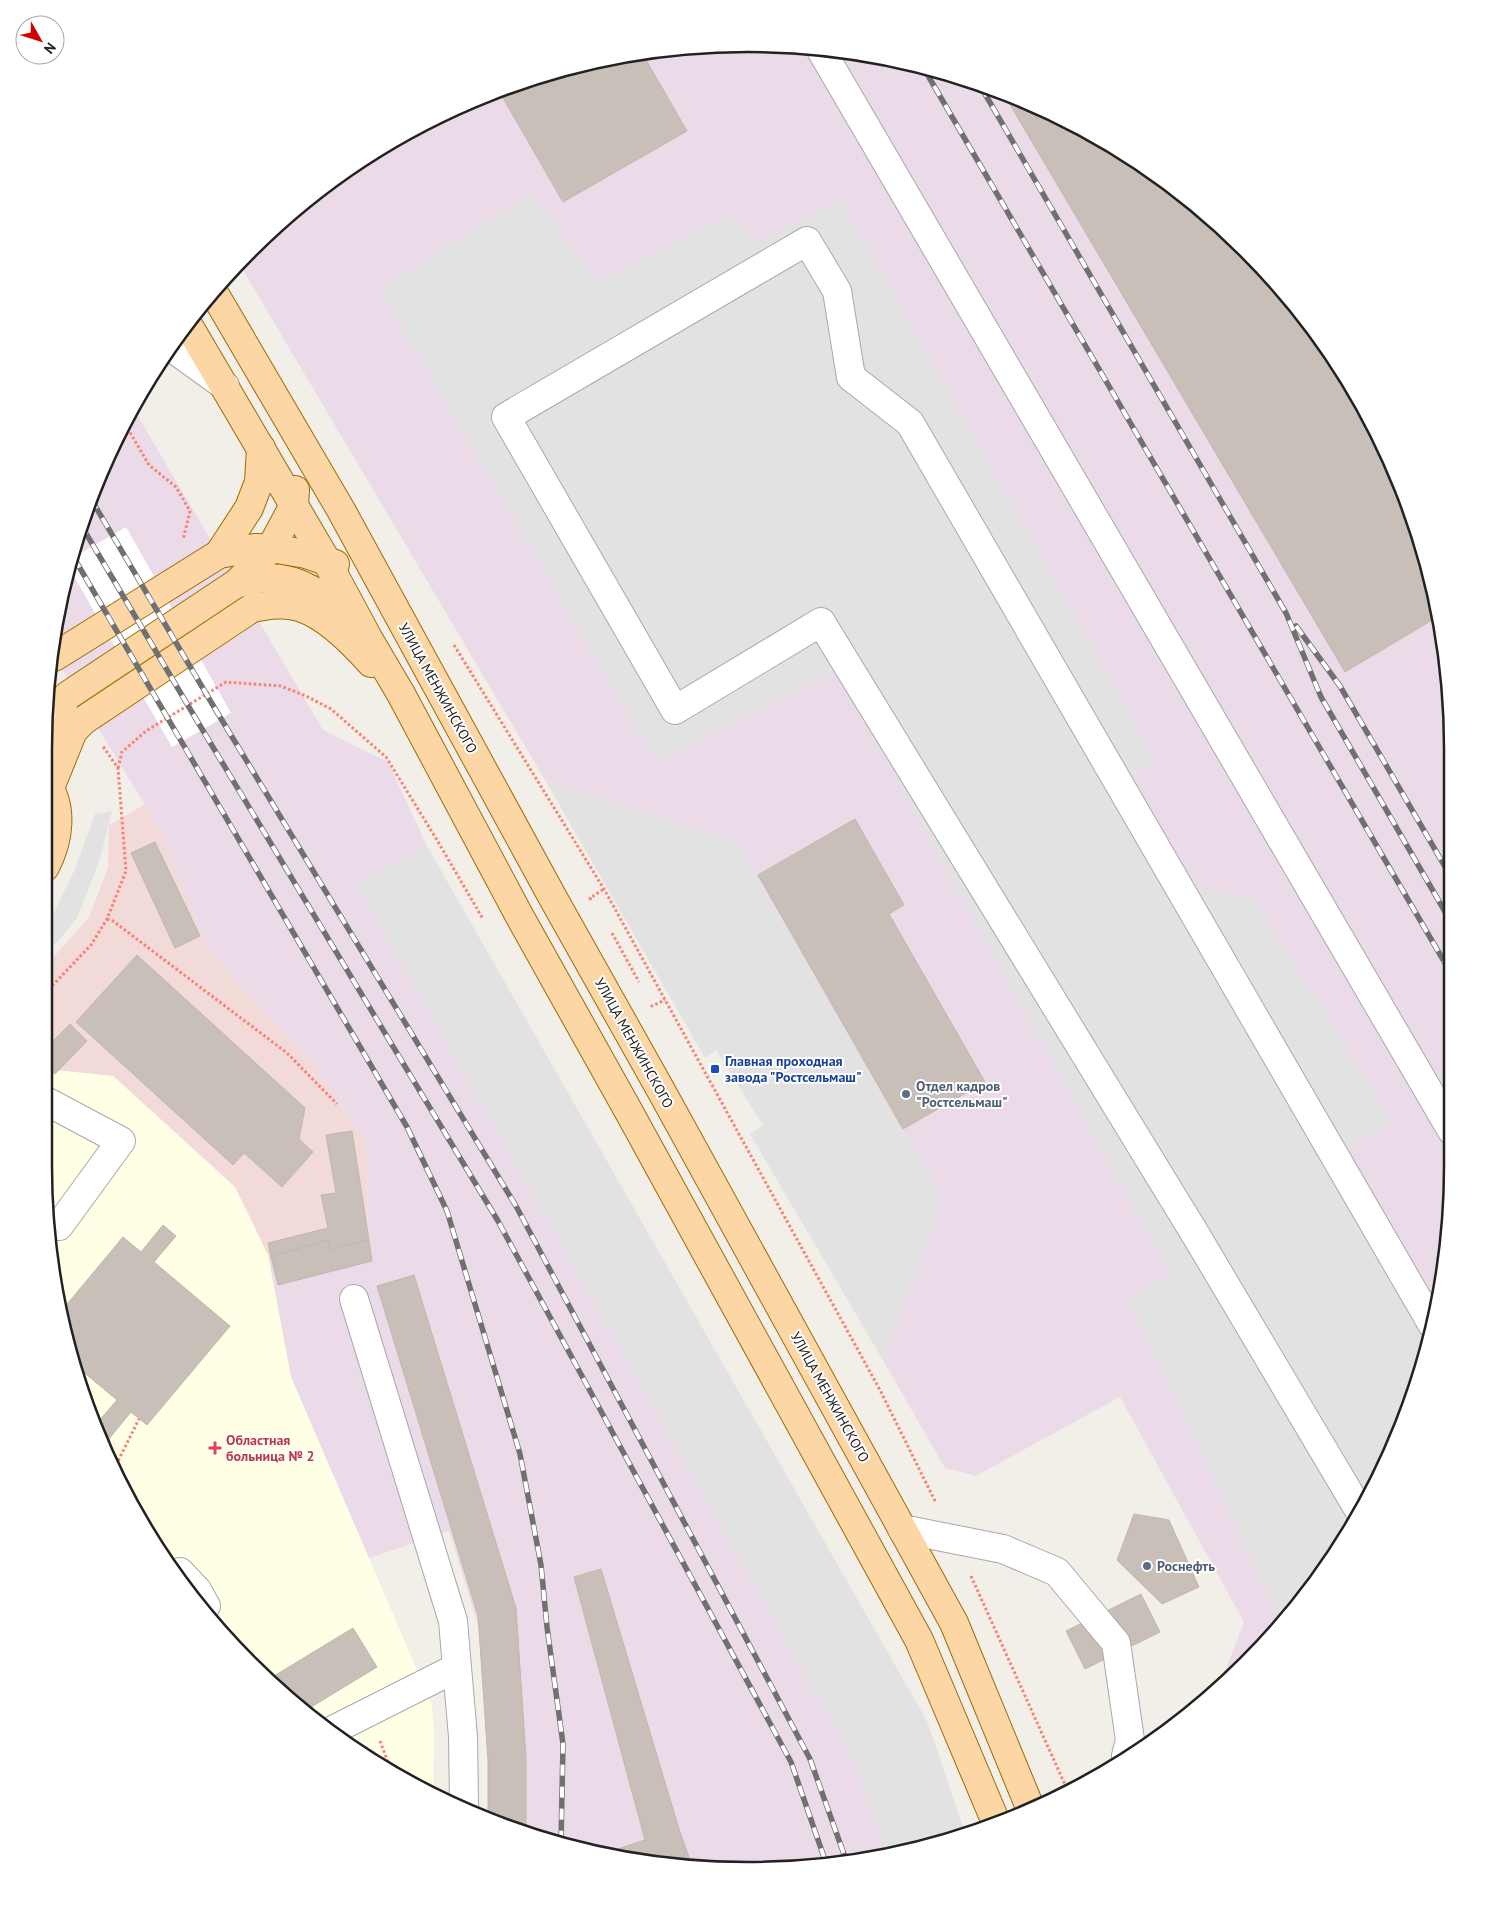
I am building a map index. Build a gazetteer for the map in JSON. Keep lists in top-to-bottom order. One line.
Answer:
{"streets":{"main road":["УЛИЦА МЕНЖИНСКОГО"]},"places":{"transit":["Главная проходная завода \"Ростсельмаш\""],"other":["Отдел кадров \"Ростсельмаш\"","Роснефть"],"health":["Областная больница № 2"]},"north":"bottom right"}
